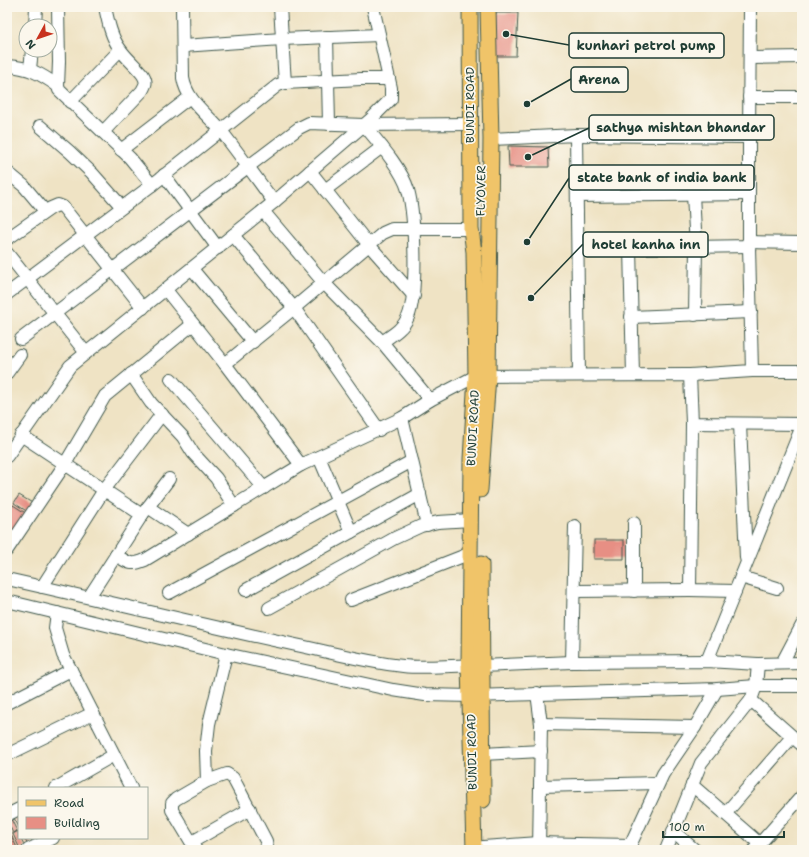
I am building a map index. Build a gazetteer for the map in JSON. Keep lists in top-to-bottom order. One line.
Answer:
{"streets":{"main road":["BUNDI ROAD","FLYOVER"]},"crossings":[["BUNDI ROAD","FLYOVER"]],"places":["kunhari petrol pump","Arena","sathya mishtan bhandar","state bank of india bank","hotel kanha inn"],"legend":["Road","Building"],"scale_bar":"100 m","north":"bottom left"}
